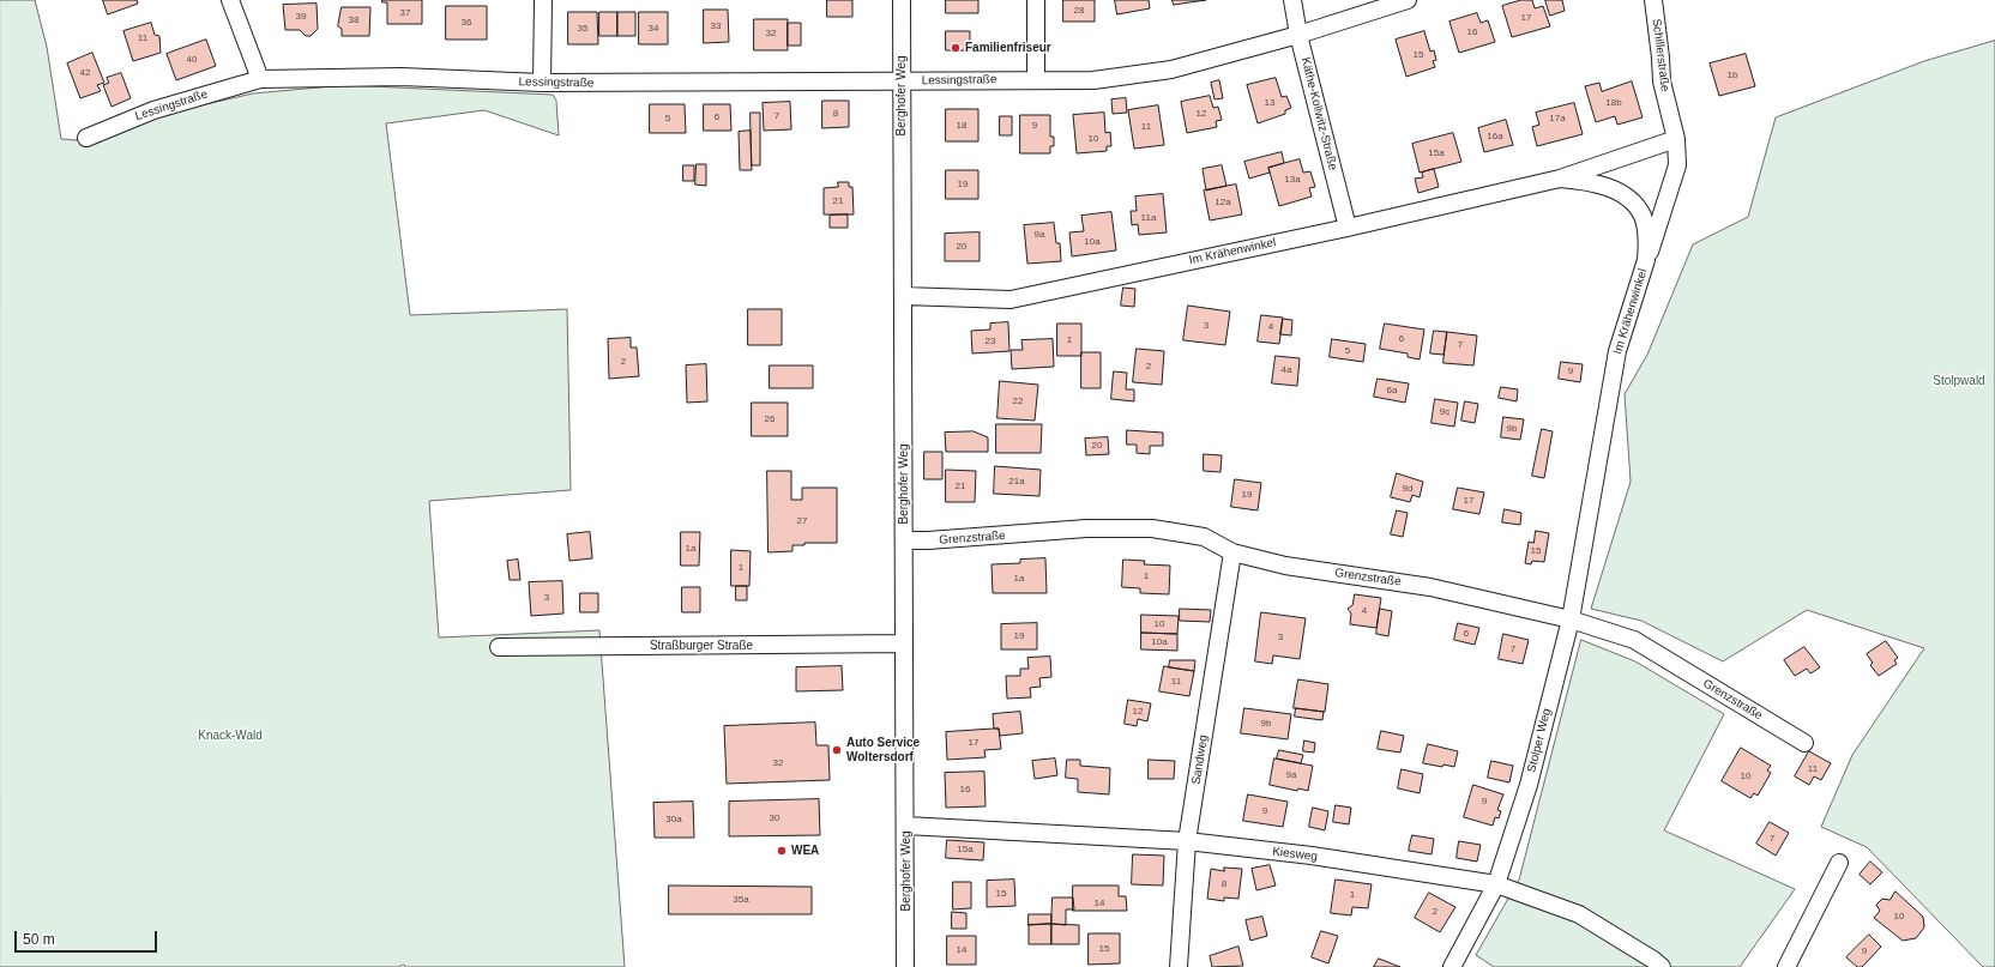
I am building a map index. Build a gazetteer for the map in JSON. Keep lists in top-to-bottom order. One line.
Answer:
{"streets":{"street":["Schillerstraße","Lessingstraße","Berghofer Weg","Käthe-Kollwitz-Straße","Im Krähenwinkel","Grenzstraße","Straßburger Straße","Stolper Weg","Sandweg","Kiesweg"]},"crossings":[["Schillerstraße","Im Krähenwinkel"],["Lessingstraße","Berghofer Weg"],["Lessingstraße","Käthe-Kollwitz-Straße"],["Berghofer Weg","Im Krähenwinkel"],["Berghofer Weg","Grenzstraße"],["Berghofer Weg","Straßburger Straße"],["Berghofer Weg","Kiesweg"],["Käthe-Kollwitz-Straße","Im Krähenwinkel"],["Im Krähenwinkel","Stolper Weg"],["Grenzstraße","Stolper Weg"],["Grenzstraße","Sandweg"],["Stolper Weg","Kiesweg"],["Sandweg","Kiesweg"]],"parks":["Stolpwald","Knack-Wald"],"places":["Familienfriseur","Auto Service Woltersdorf","WEA"],"house_numbers":["28","37","39","17","38","36","33","35","34","16","32","11","15","40","42","1b","13","18b","8","12","7","6","5","17a","18","9","11","16a","10","15a","13a","19","21","12a","11a","9a","10a","20","3","4","6","1","23","7","5","2","2","4a","9","6a","22","9c","26","9b","20","21a","21","9d","19","17","27","1a","15","1","1","1a","3","4","10","6","19","3","10a","7","11","12","9b","17","32","11","9a","10","16","9","9","30","30a","7","15a","8","15","1","35a","14","2","10","15","14","9"],"scale_bar":"50 m"}
